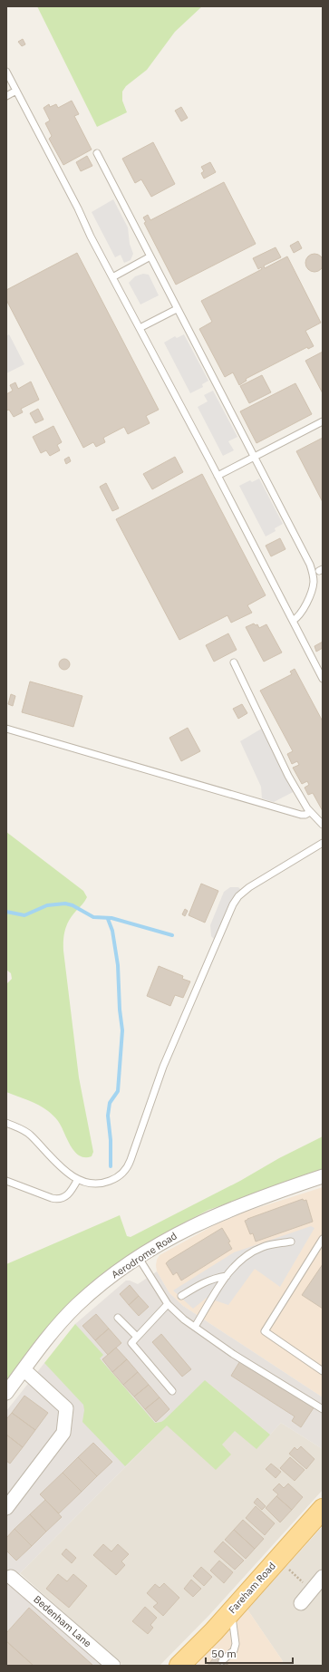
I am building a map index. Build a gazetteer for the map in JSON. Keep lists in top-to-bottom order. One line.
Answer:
{"streets":{"main road":["Fareham Road"],"street":["Aerodrome Road","Bedenham Lane"]},"scale_bar":"50 m"}
